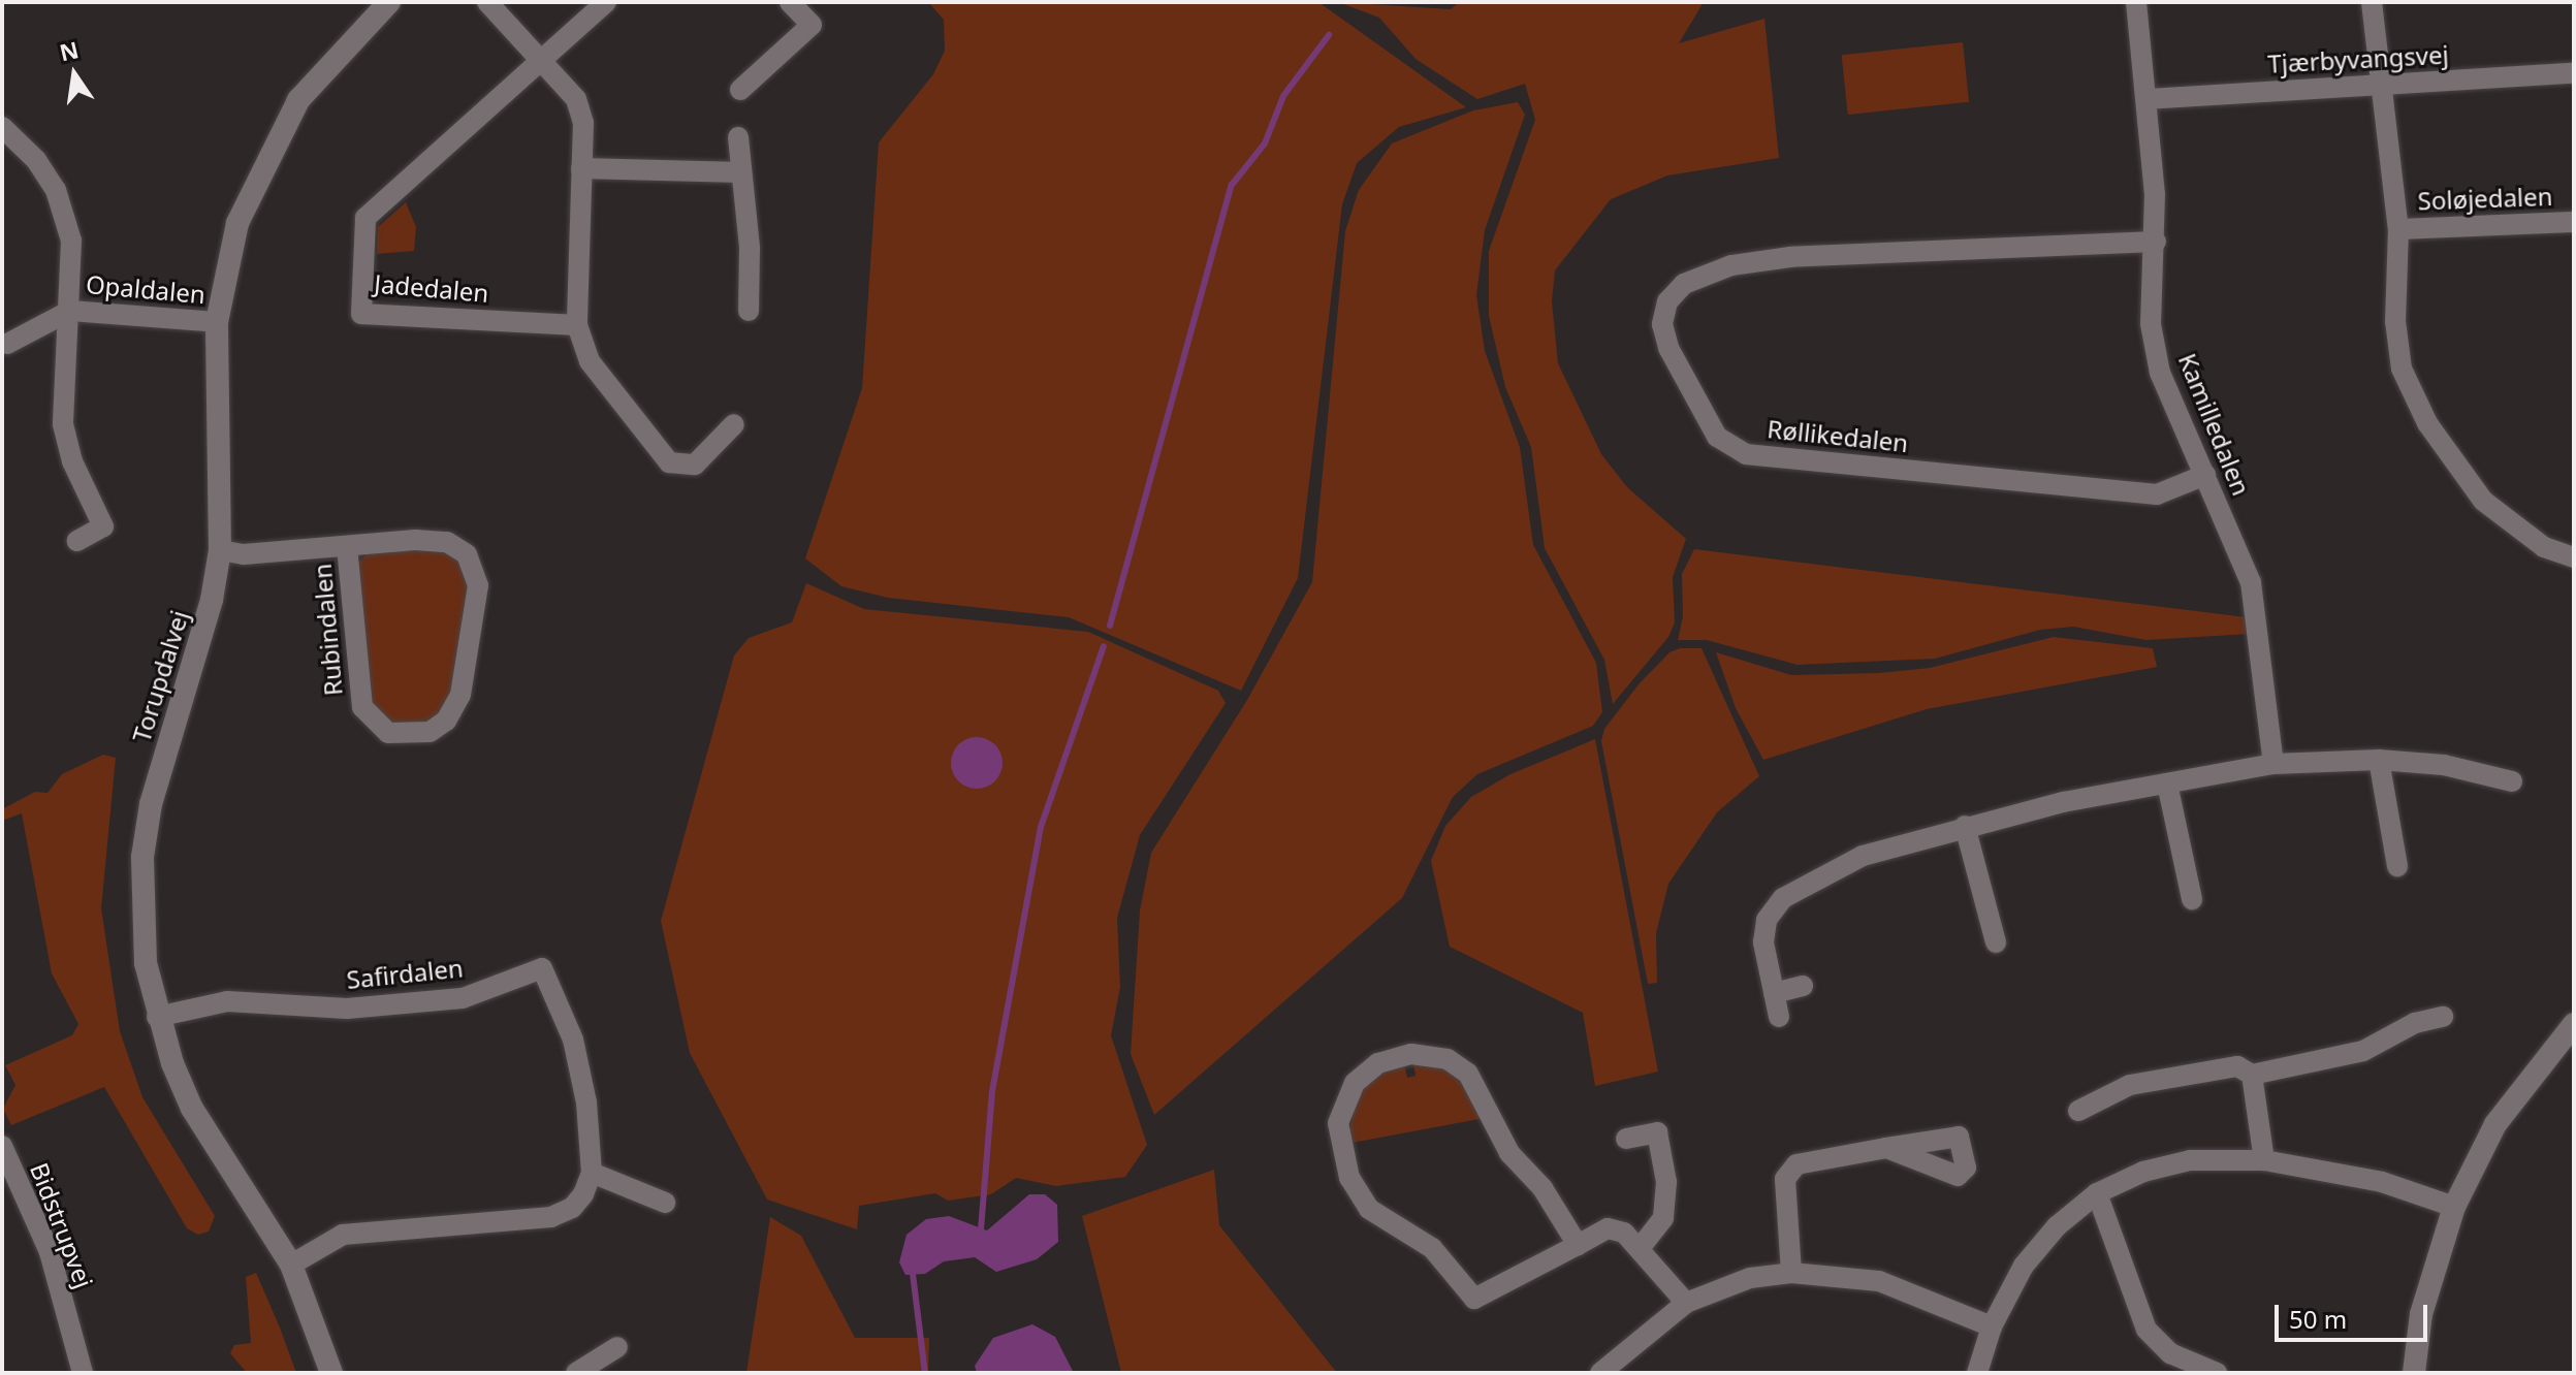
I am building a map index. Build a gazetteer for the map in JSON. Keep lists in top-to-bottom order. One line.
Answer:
{"streets":{"street":["Tjærbyvangsvej","Soløjedalen","Jadedalen","Opaldalen","Kamilledalen","Røllikedalen","Rubindalen","Torupdalvej","Safirdalen","Bidstrupvej"]},"crossings":[["Tjærbyvangsvej","Soløjedalen"],["Tjærbyvangsvej","Kamilledalen"],["Opaldalen","Torupdalvej"],["Kamilledalen","Røllikedalen"],["Rubindalen","Torupdalvej"],["Torupdalvej","Safirdalen"]],"scale_bar":"50 m","north":"top"}
